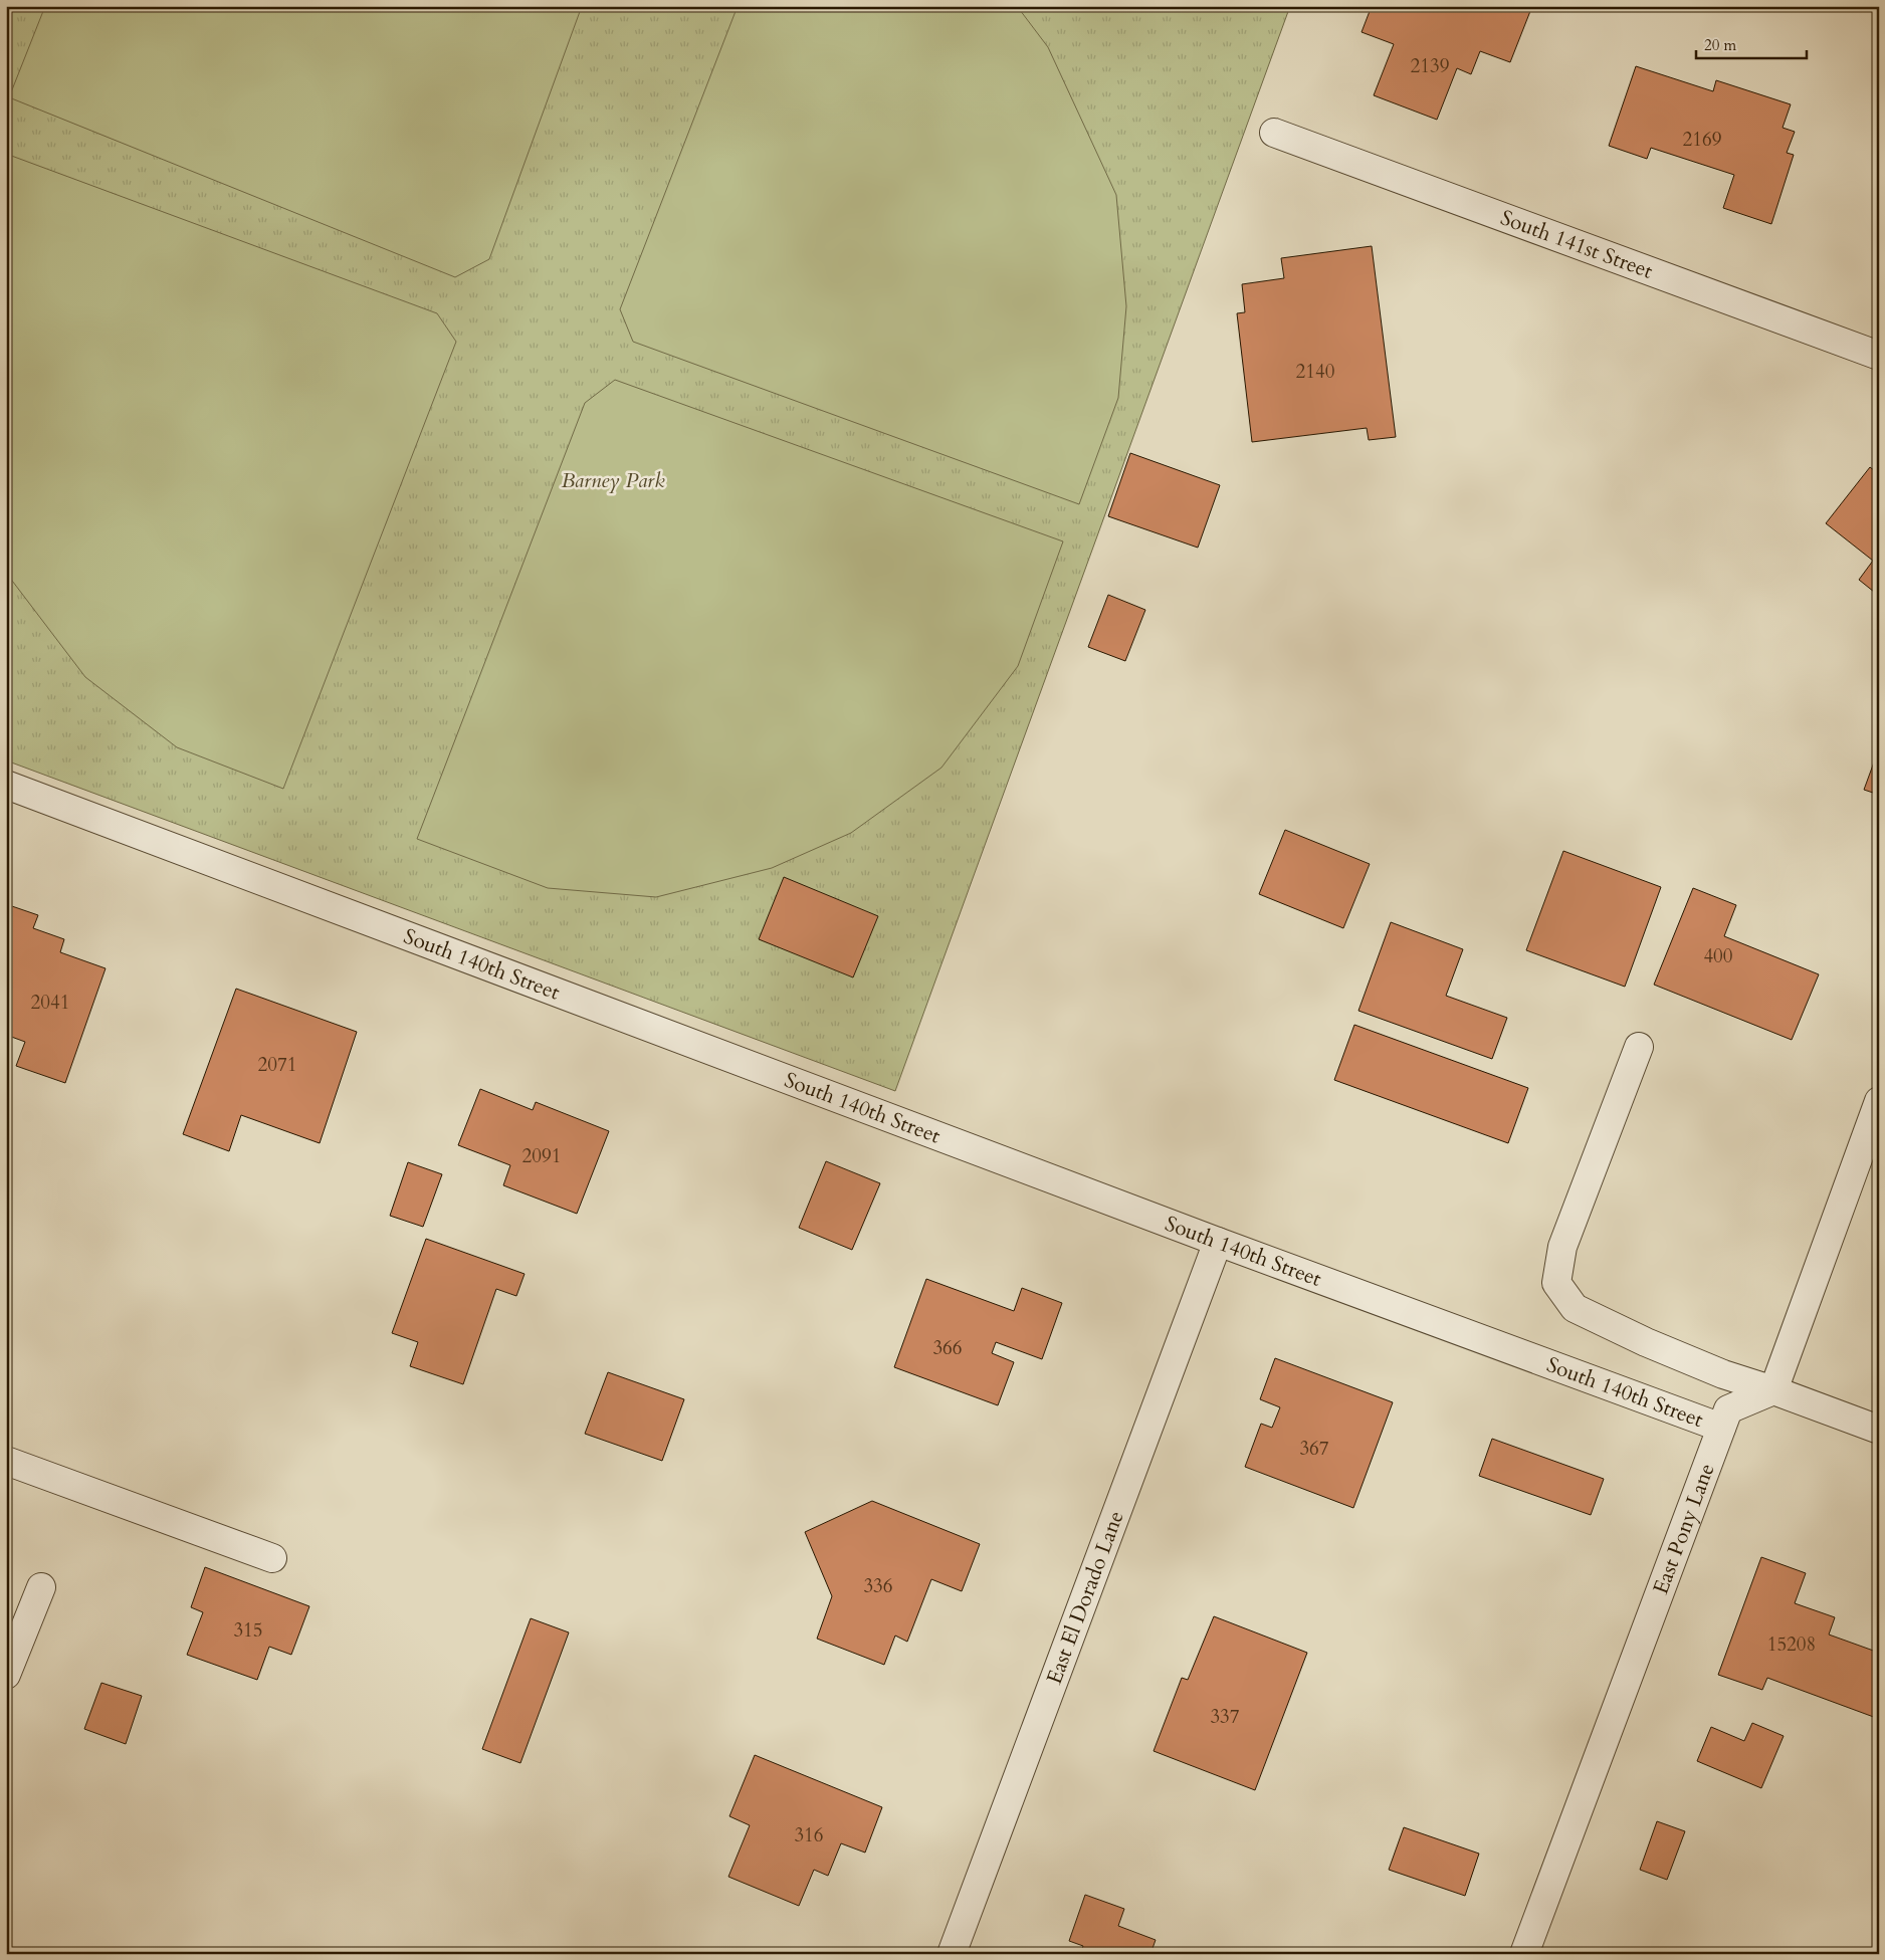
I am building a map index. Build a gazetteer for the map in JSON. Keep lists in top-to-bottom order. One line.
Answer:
{"streets":{"street":["South 141st Street","South 140th Street","East Pony Lane","East El Dorado Lane"]},"crossings":[["South 140th Street","East Pony Lane"],["South 140th Street","East El Dorado Lane"]],"parks":["Barney Park"],"house_numbers":["2139","2169","2140","400","2041","2071","2091","366","367","336","315","15208","337","316"],"scale_bar":"20 m"}
